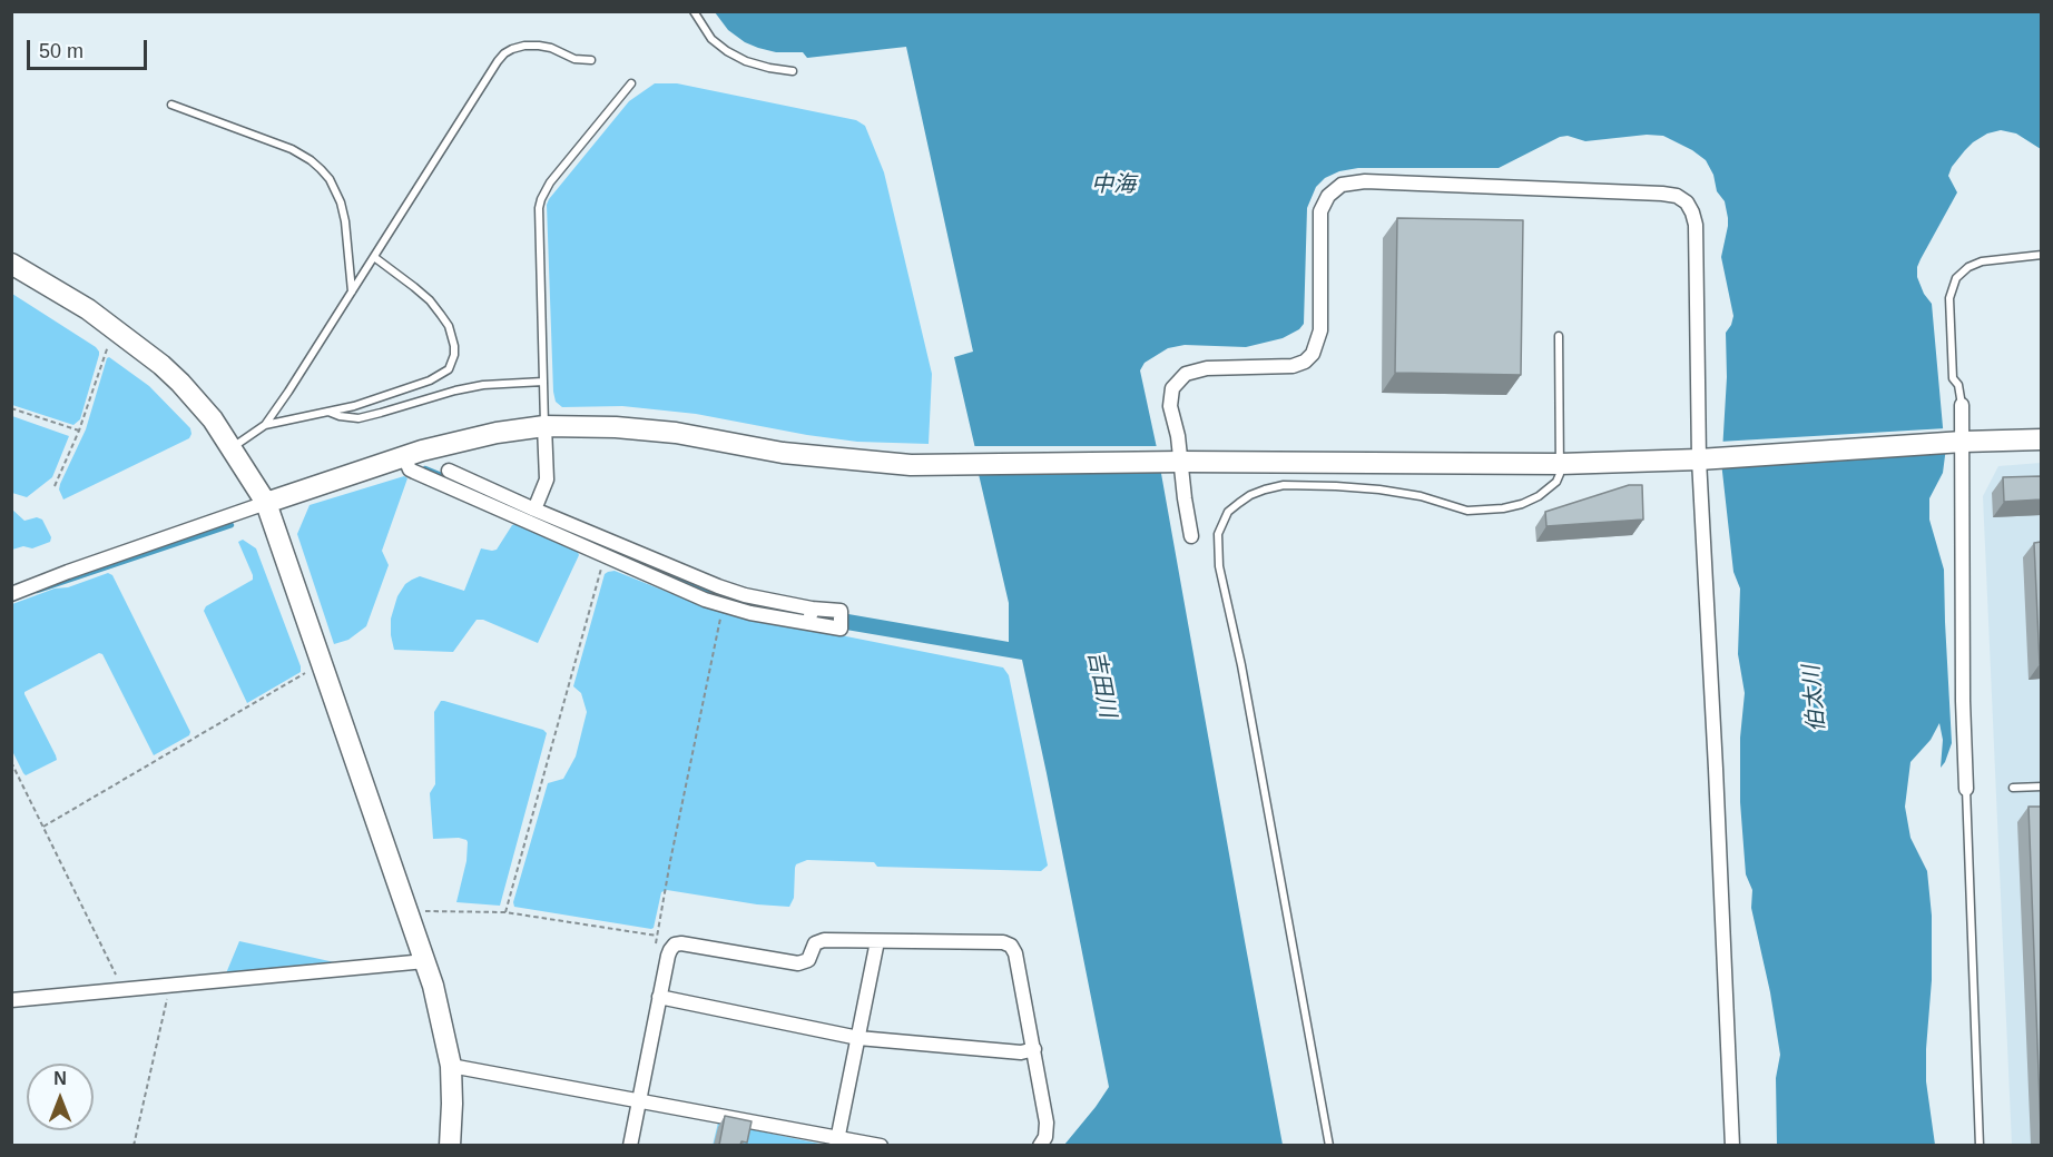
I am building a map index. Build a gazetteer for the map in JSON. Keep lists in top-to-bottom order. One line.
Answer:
{"water":["中海","吉田川","伯太川"],"scale_bar":"50 m","north":"top"}
